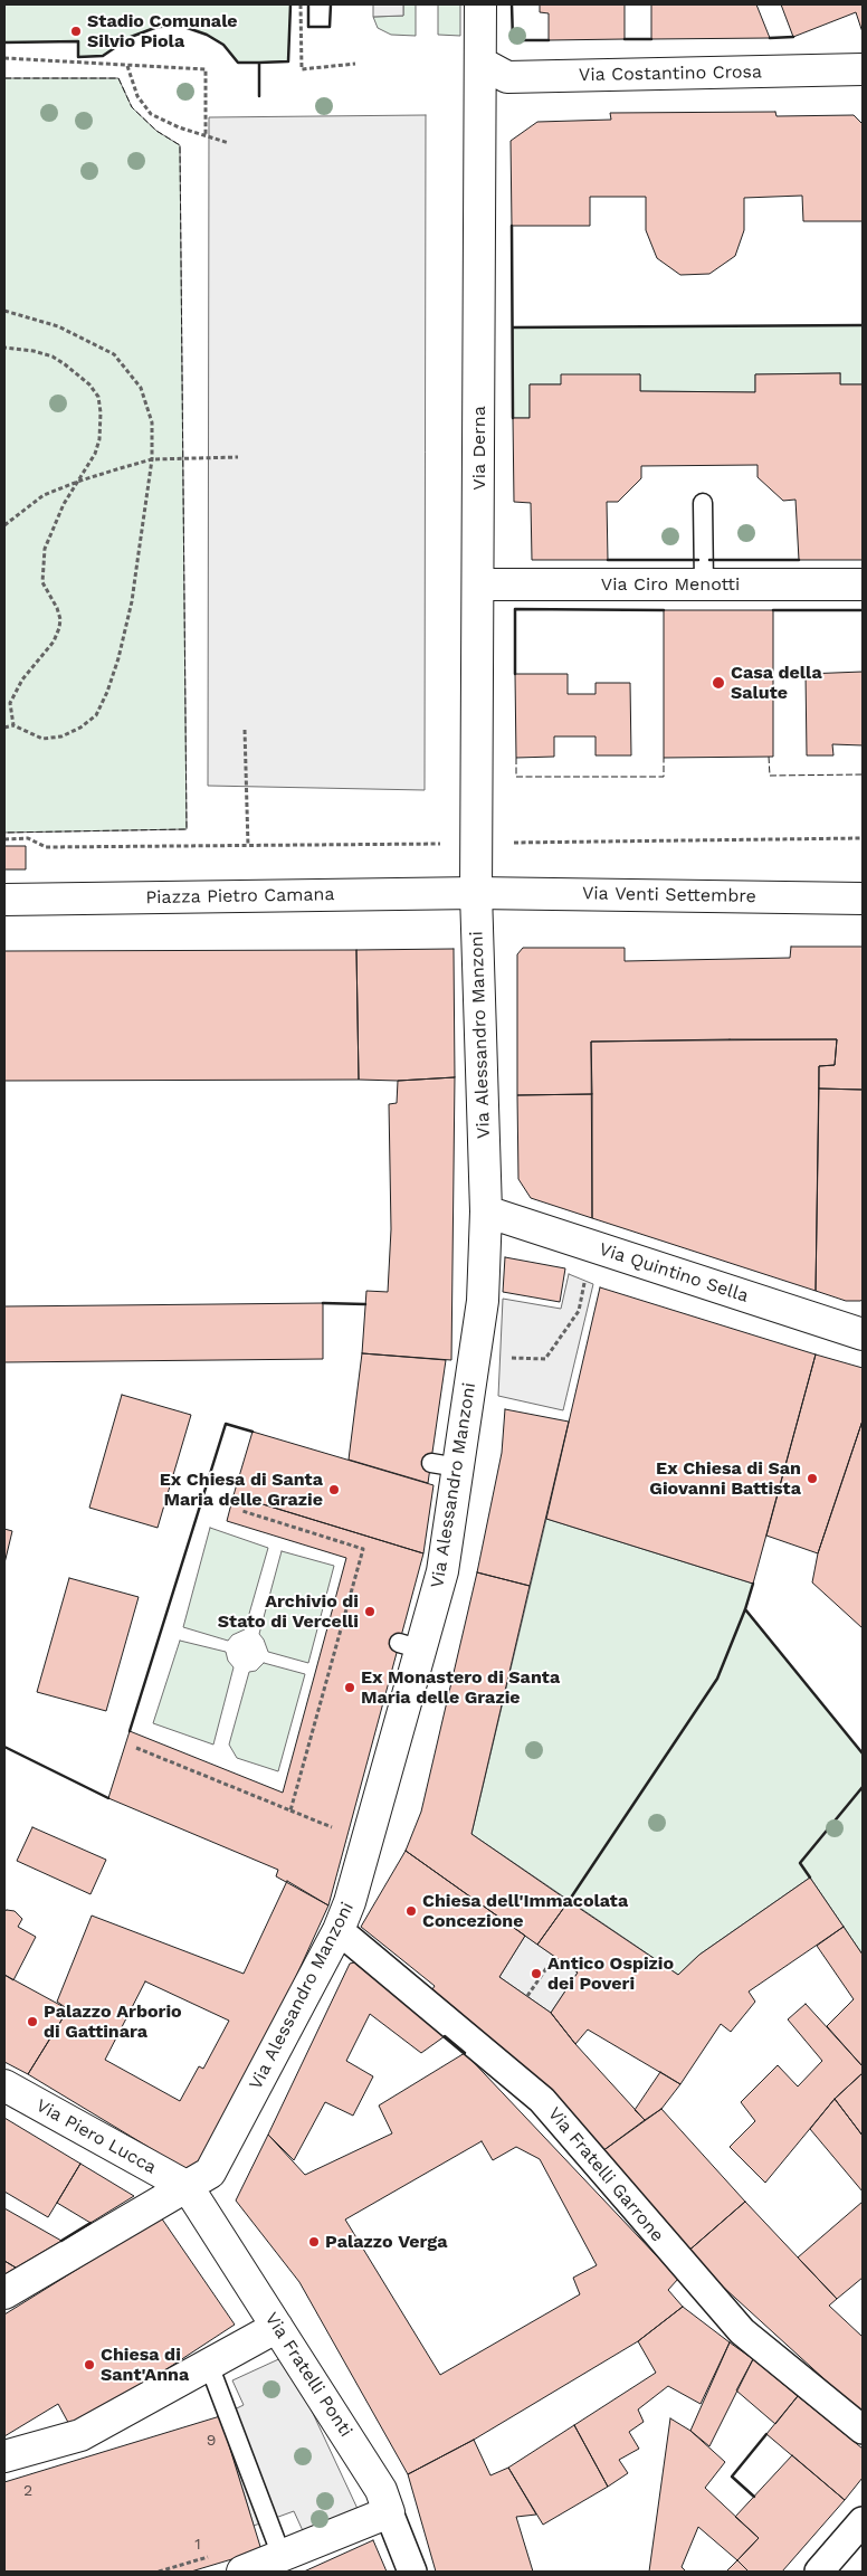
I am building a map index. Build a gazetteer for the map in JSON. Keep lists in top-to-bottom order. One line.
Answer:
{"streets":{"street":["Via Costantino Crosa","Via Derna","Via Ciro Menotti","Via Venti Settembre","Piazza Pietro Camana","Via Alessandro Manzoni","Via Quintino Sella","Via Piero Lucca","Via Fratelli Garrone","Via Fratelli Ponti"]},"crossings":[["Via Costantino Crosa","Via Derna"],["Via Derna","Via Ciro Menotti"],["Via Derna","Via Venti Settembre"],["Via Derna","Piazza Pietro Camana"],["Via Derna","Via Alessandro Manzoni"],["Via Venti Settembre","Piazza Pietro Camana"],["Via Venti Settembre","Via Alessandro Manzoni"],["Piazza Pietro Camana","Via Alessandro Manzoni"],["Via Alessandro Manzoni","Via Quintino Sella"],["Via Alessandro Manzoni","Via Piero Lucca"],["Via Alessandro Manzoni","Via Fratelli Garrone"],["Via Alessandro Manzoni","Via Fratelli Ponti"],["Via Piero Lucca","Via Fratelli Ponti"]],"places":["Stadio Comunale Silvio Piola","Casa della Salute","Ex Chiesa di San Giovanni Battista","Ex Chiesa di Santa Maria delle Grazie","Archivio di Stato di Vercelli","Ex Monastero di Santa Maria delle Grazie","Chiesa dell'Immacolata Concezione","Antico Ospizio dei Poveri","Palazzo Arborio di Gattinara","Palazzo Verga","Chiesa di Sant'Anna"],"house_numbers":["9","2","1"]}
